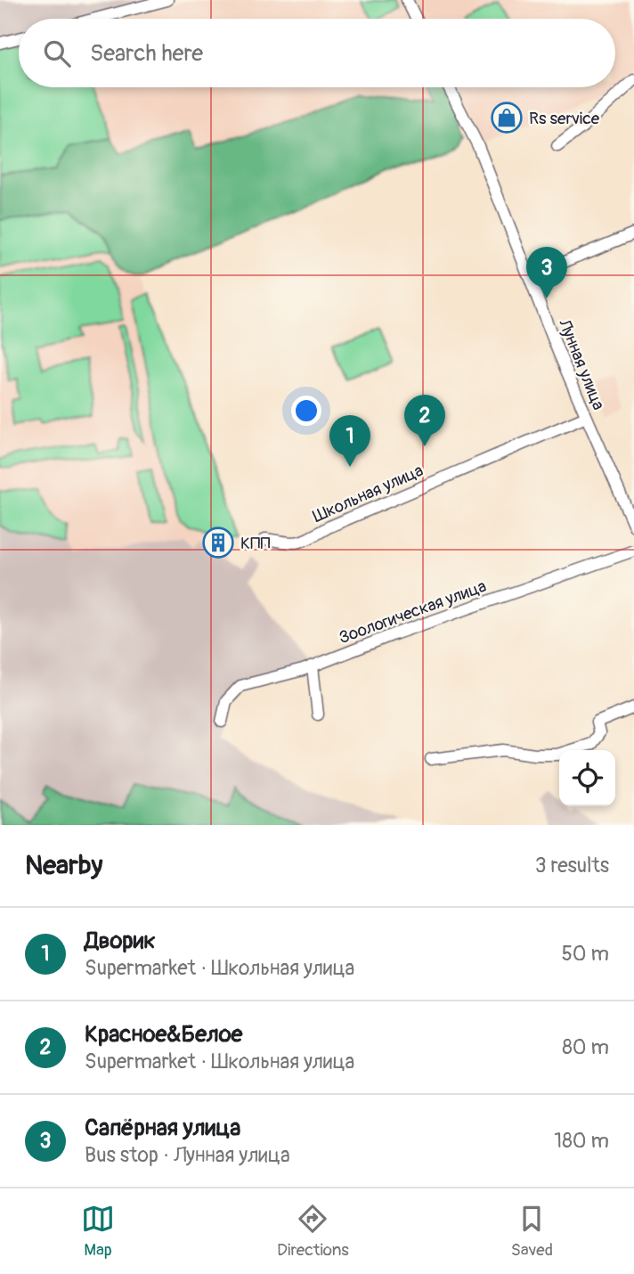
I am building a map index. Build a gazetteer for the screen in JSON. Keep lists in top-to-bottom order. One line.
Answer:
{"streets":{"street":["Лунная улица","Школьная улица","Зоологическая улица"]},"crossings":[["Лунная улица","Школьная улица"]],"places":{"shop":["Rs service"],"building":["КПП"]},"page":{"search":"Search here","pins":["3","2","1"],"heading":["Nearby","3 results"],"list":[{"mark":"1","name":"Дворик","note":"Supermarket · Школьная улица","value":"50 m"},{"mark":"2","name":"Красное&Белое","note":"Supermarket · Школьная улица","value":"80 m"},{"mark":"3","name":"Сапёрная улица","note":"Bus stop · Лунная улица","value":"180 m"}],"nav":["Map","Directions","Saved"]}}
